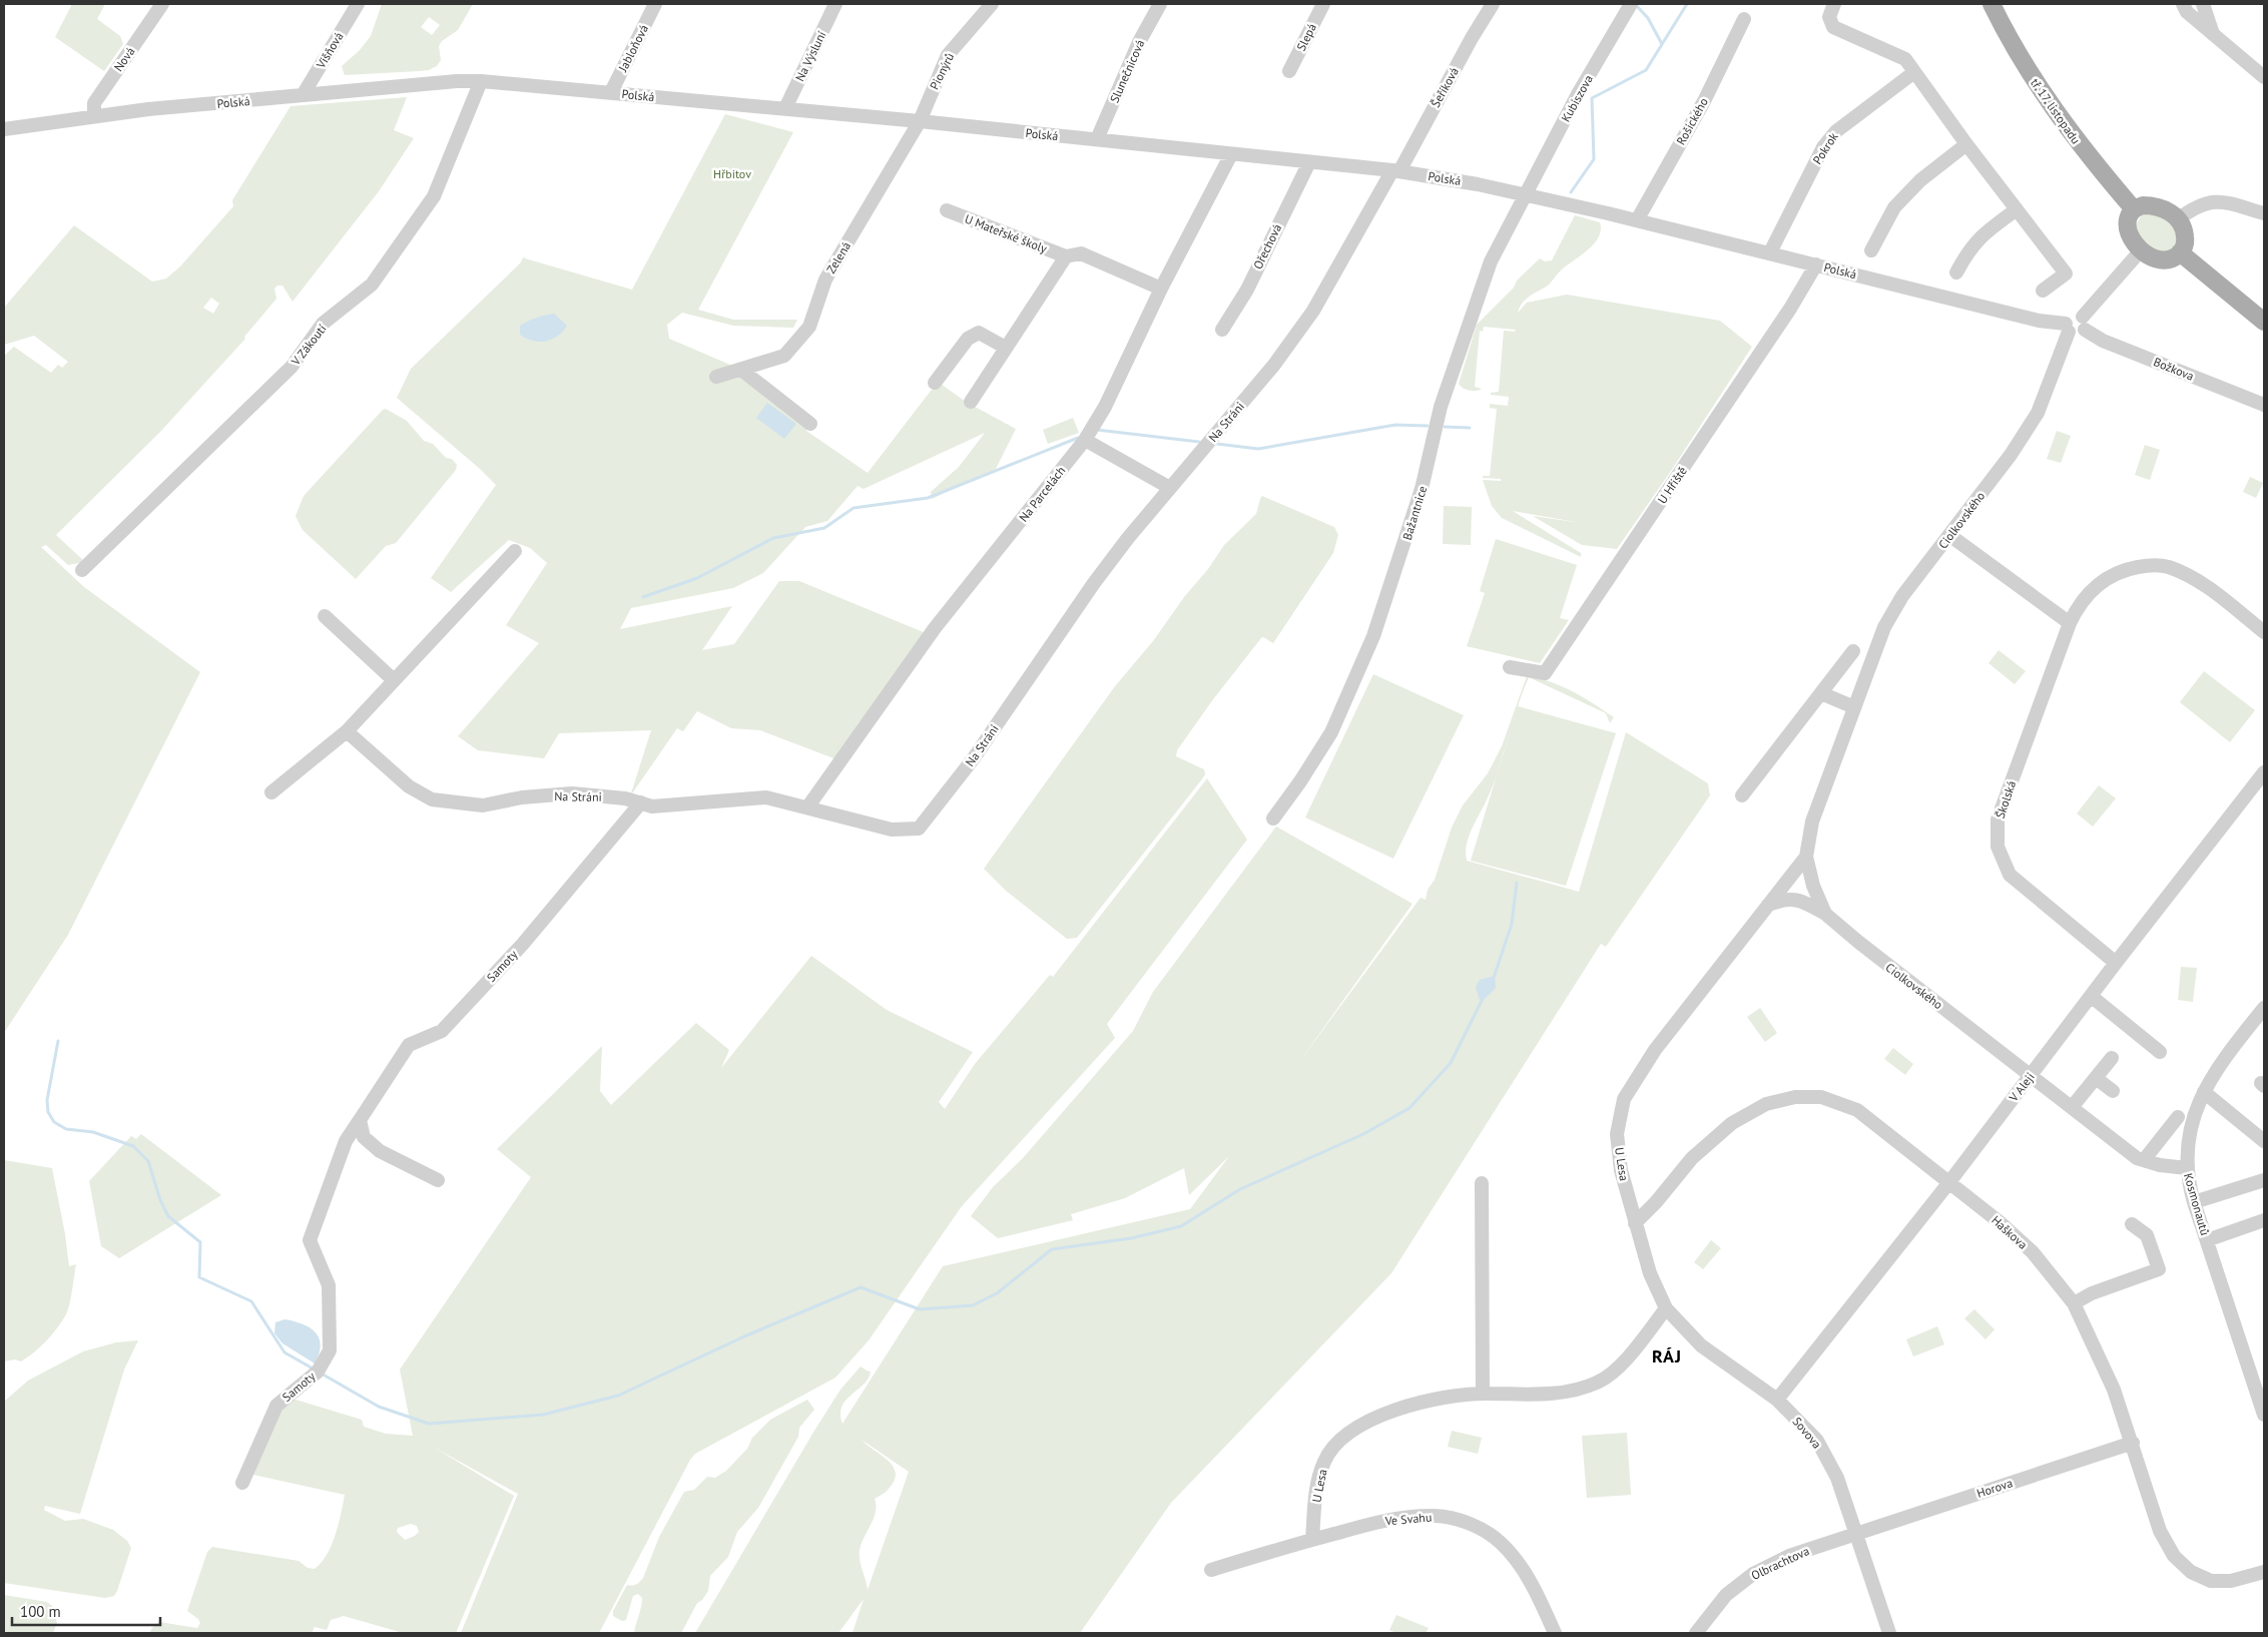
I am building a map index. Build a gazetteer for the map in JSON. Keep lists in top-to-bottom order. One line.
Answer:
{"streets":{"main road":["tř. 17. listopadu"],"street":["Slepá","Jabloňová","Višňová","Na Výsluní","Nová","Pionýrů","Slunečnicová","Šeříková","Polská","Kubiszova","Rošického","Pokrok","U Mateřské školy","Ořechová","Zelená","V Zákoutí","Božkova","Na Stráni","U Hřiště","Na Parcelách","Bažantnice","Ciolkovského","Školská","Samoty","V Aleji","U Lesa","Kosmonautů","Haškova","Sovova","Horova","Ve Svahu","Olbrachtova"]},"crossings":[["Jabloňová","Polská"],["Višňová","Polská"],["Na Výsluní","Polská"],["Nová","Polská"],["Pionýrů","Polská"],["Pionýrů","Zelená"],["Slunečnicová","Polská"],["Šeříková","Polská"],["Šeříková","Na Stráni"],["Polská","Kubiszova"],["Polská","Rošického"],["Polská","Pokrok"],["Polská","Ořechová"],["Polská","Zelená"],["Polská","V Zákoutí"],["Polská","Božkova"],["Polská","Na Stráni"],["Polská","U Hřiště"],["Polská","Na Parcelách"],["Polská","Bažantnice"],["Polská","Ciolkovského"],["Kubiszova","Bažantnice"],["U Mateřské školy","Na Parcelách"],["Na Stráni","Na Parcelách"],["Na Stráni","Samoty"],["Ciolkovského","V Aleji"],["Ciolkovského","U Lesa"],["Ciolkovského","Kosmonautů"],["Školská","V Aleji"],["V Aleji","Haškova"],["V Aleji","Sovova"],["U Lesa","Haškova"],["U Lesa","Sovova"],["U Lesa","Ve Svahu"],["Haškova","Horova"],["Sovova","Horova"],["Sovova","Olbrachtova"],["Horova","Olbrachtova"]],"districts":["RÁJ"],"parks":["Hřbitov"],"scale_bar":"100 m"}
